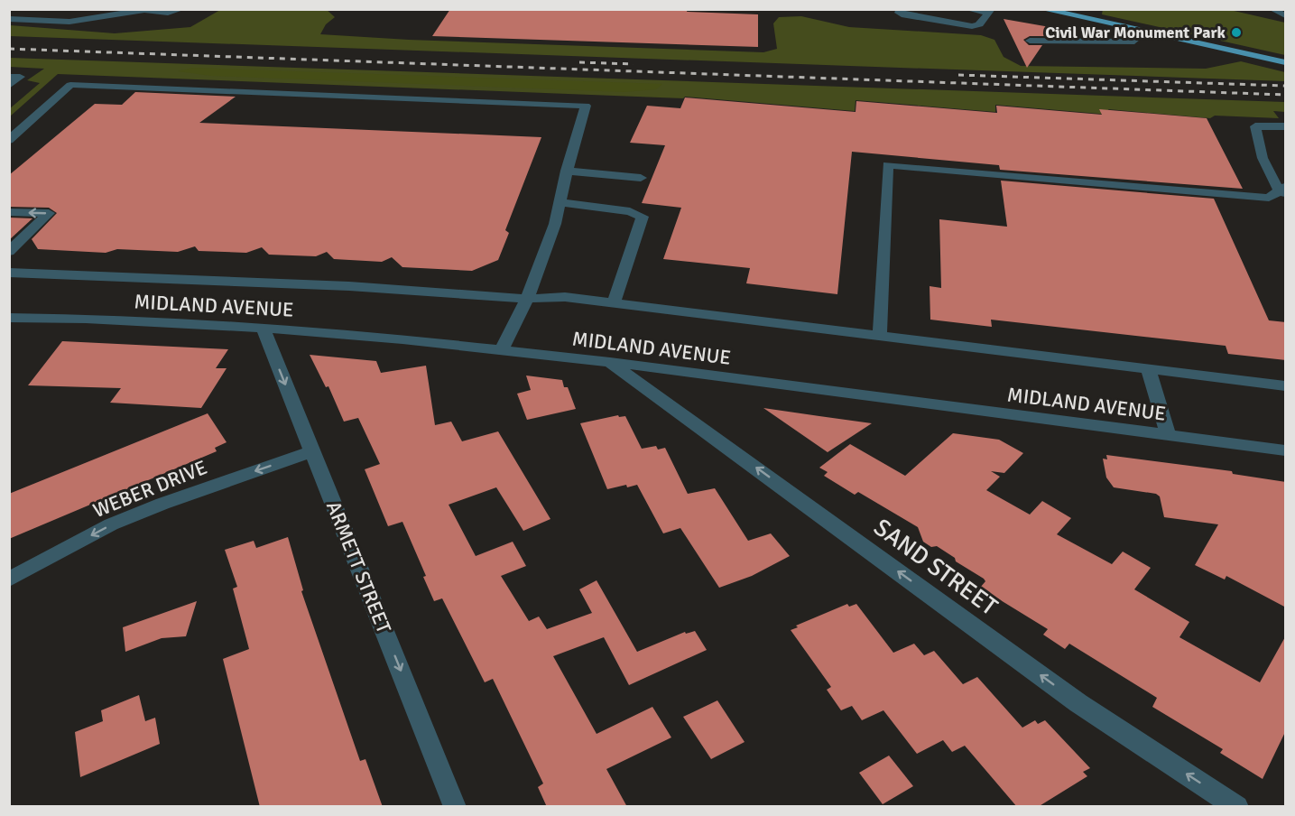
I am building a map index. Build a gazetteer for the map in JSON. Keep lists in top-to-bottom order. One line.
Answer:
{"streets":{"street":["MIDLAND AVENUE","WEBER DRIVE","ARMETT STREET","SAND STREET"]},"crossings":[["MIDLAND AVENUE","ARMETT STREET"],["MIDLAND AVENUE","SAND STREET"],["WEBER DRIVE","ARMETT STREET"]],"one_way":["WEBER DRIVE","ARMETT STREET","SAND STREET"],"places":["Civil War Monument Park"]}
